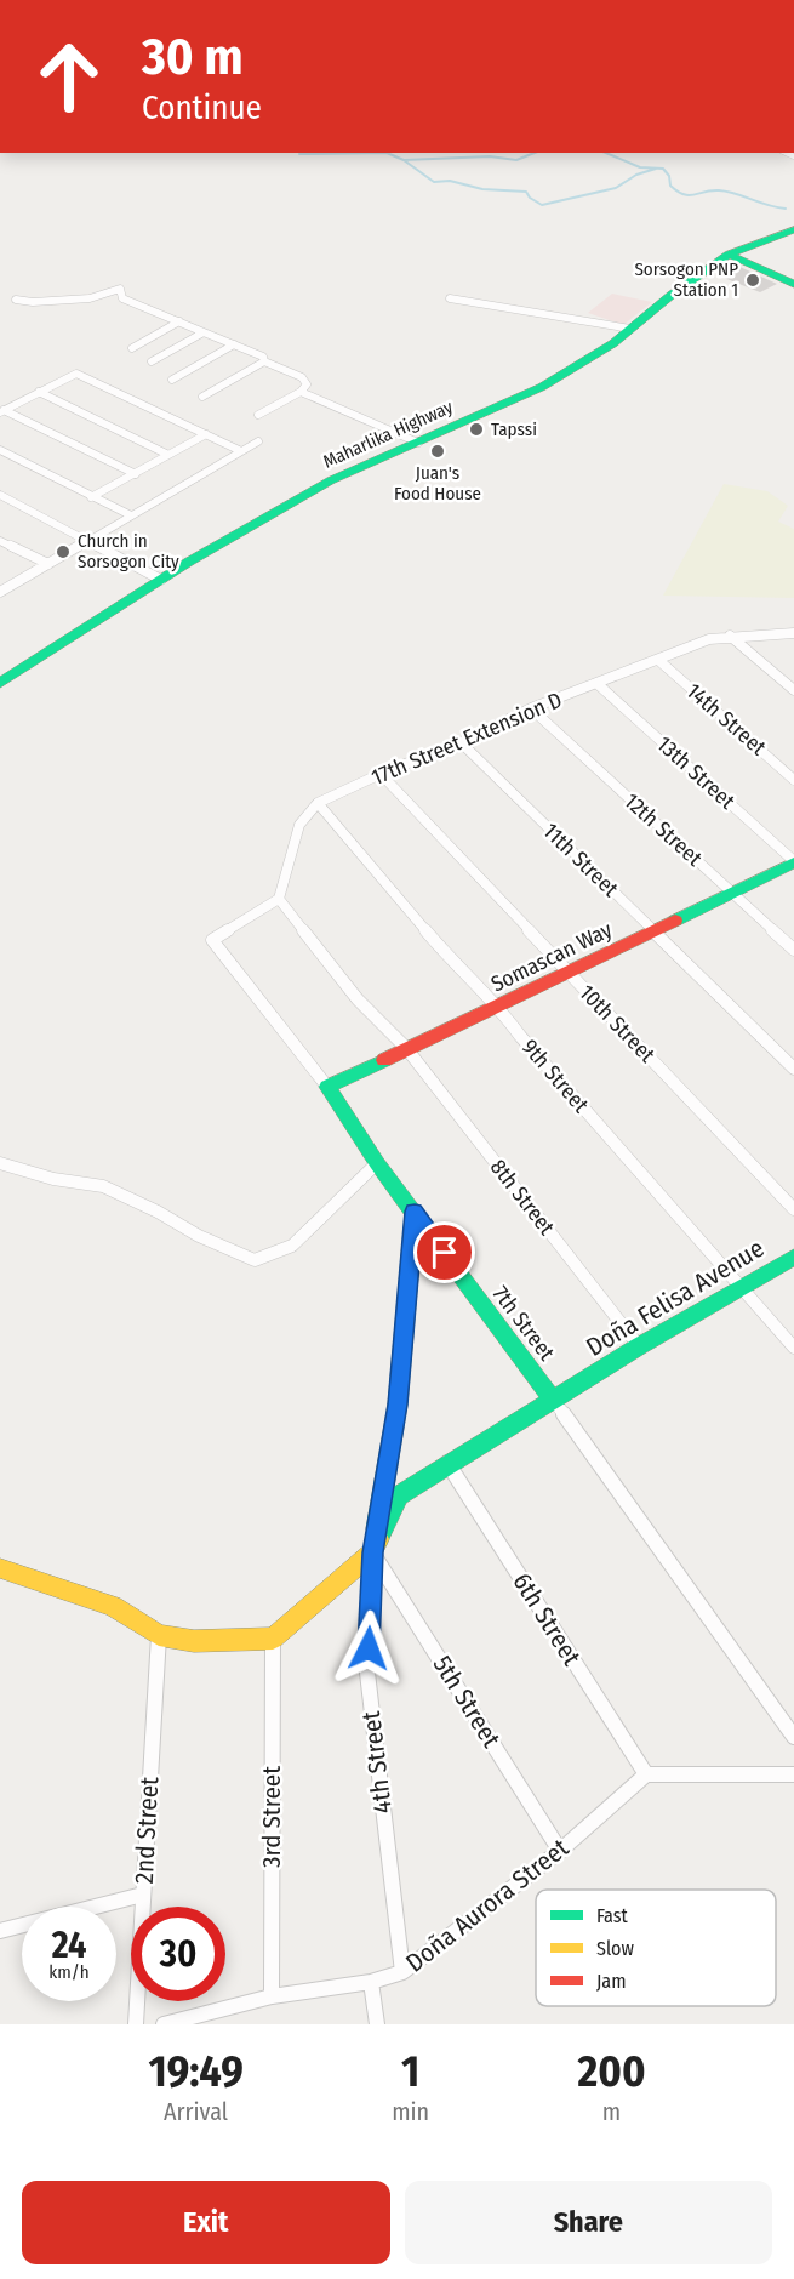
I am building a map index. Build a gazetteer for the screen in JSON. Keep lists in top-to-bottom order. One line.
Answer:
{"streets":{"main road":["Maharlika Highway","Somascan Way","Doña Felisa Avenue","7th Street"],"street":["14th Street","17th Street Extension D","13th Street","12th Street","11th Street","10th Street","9th Street","8th Street","6th Street","5th Street","4th Street","3rd Street","2nd Street","Doña Aurora Street"]},"crossings":[["14th Street","17th Street Extension D"],["17th Street Extension D","13th Street"],["17th Street Extension D","12th Street"],["17th Street Extension D","11th Street"],["17th Street Extension D","10th Street"],["17th Street Extension D","9th Street"],["13th Street","Somascan Way"],["12th Street","Somascan Way"],["11th Street","Somascan Way"],["Somascan Way","10th Street"],["Somascan Way","9th Street"],["Somascan Way","8th Street"],["Somascan Way","7th Street"],["9th Street","Doña Felisa Avenue"],["8th Street","Doña Felisa Avenue"],["8th Street","7th Street"],["Doña Felisa Avenue","7th Street"],["Doña Felisa Avenue","6th Street"],["Doña Felisa Avenue","5th Street"],["Doña Felisa Avenue","4th Street"],["Doña Felisa Avenue","3rd Street"],["6th Street","Doña Aurora Street"],["5th Street","4th Street"],["5th Street","Doña Aurora Street"],["4th Street","Doña Aurora Street"],["3rd Street","Doña Aurora Street"]],"places":["Sorsogon PNP Station 1","Tapssi","Juan's Food House","Church in Sorsogon City"],"legend":["Fast","Slow","Jam"],"page":{"turn":["30 m","Continue"],"speed":"24 km/h","limit":"30","eta":["19:49","Arrival","1","min","200","m"],"buttons":["Exit","Share"]}}
